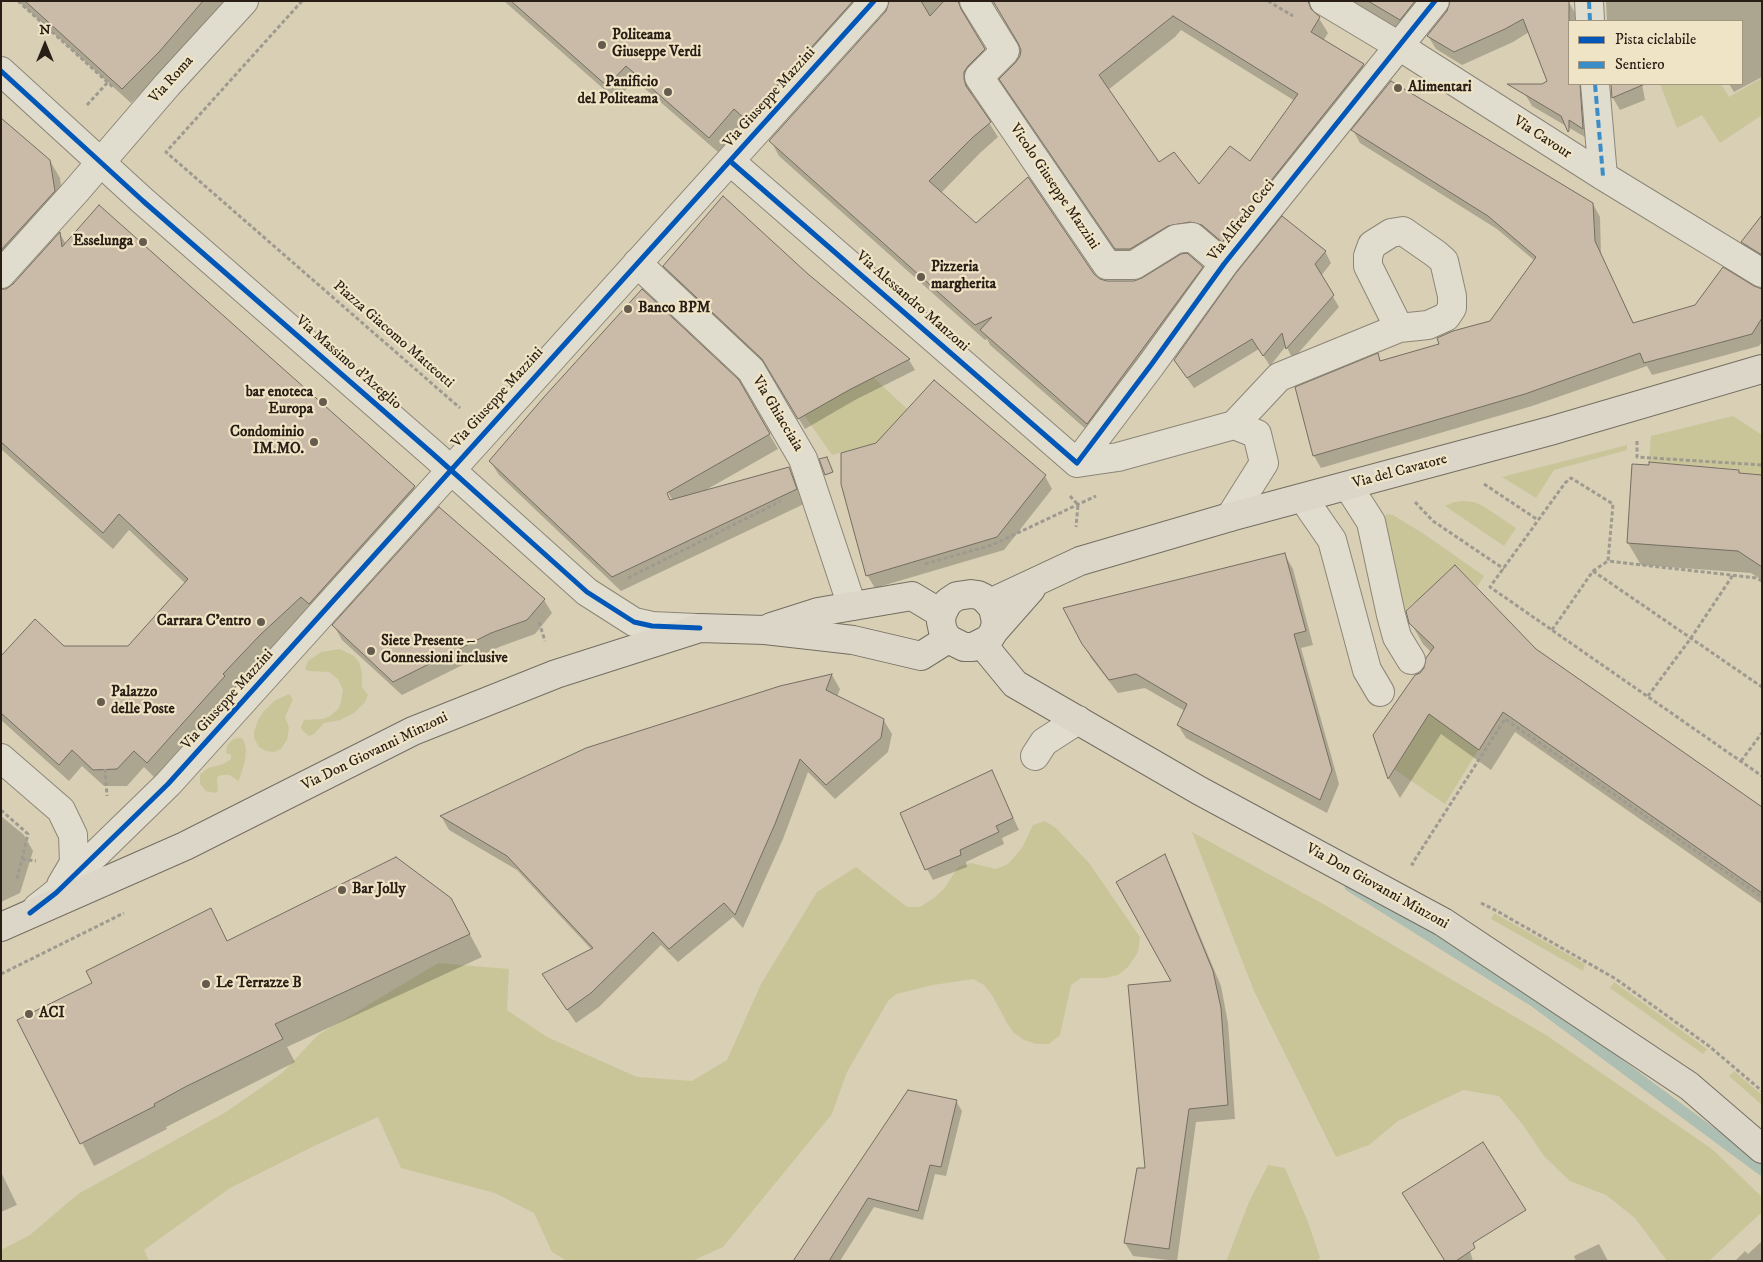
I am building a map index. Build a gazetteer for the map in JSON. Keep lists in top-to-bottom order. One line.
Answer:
{"streets":{"main road":["Via del Cavatore","Via Don Giovanni Minzoni"],"street":["Via Roma","Via Giuseppe Mazzini","Via Cavour","Vicolo Giuseppe Mazzini","Via Alfredo Ceci","Via Alessandro Manzoni","Via Massimo d'Azeglio","Via Ghiacciaia"],"path":["Piazza Giacomo Matteotti"]},"crossings":[["Via Roma","Via Massimo d'Azeglio"],["Via Giuseppe Mazzini","Via Alessandro Manzoni"],["Via Giuseppe Mazzini","Via Massimo d'Azeglio"],["Via Giuseppe Mazzini","Via Ghiacciaia"],["Via Giuseppe Mazzini","Via Don Giovanni Minzoni"],["Via Cavour","Via Alfredo Ceci"],["Vicolo Giuseppe Mazzini","Via Alfredo Ceci"],["Via Alfredo Ceci","Via Alessandro Manzoni"],["Via Massimo d'Azeglio","Via Don Giovanni Minzoni"],["Via Ghiacciaia","Via Don Giovanni Minzoni"],["Via del Cavatore","Via Don Giovanni Minzoni"]],"places":["Politeama Giuseppe Verdi","Alimentari","Panificio del Politeama","Esselunga","Pizzeria margherita","Banco BPM","bar enoteca Europa","Condominio IM.MO.","Carrara C'entro","Siete Presente – Connessioni inclusive","Palazzo delle Poste","Bar Jolly","Le Terrazze B","ACI"],"legend":["Pista ciclabile","Sentiero"],"north":"top"}
